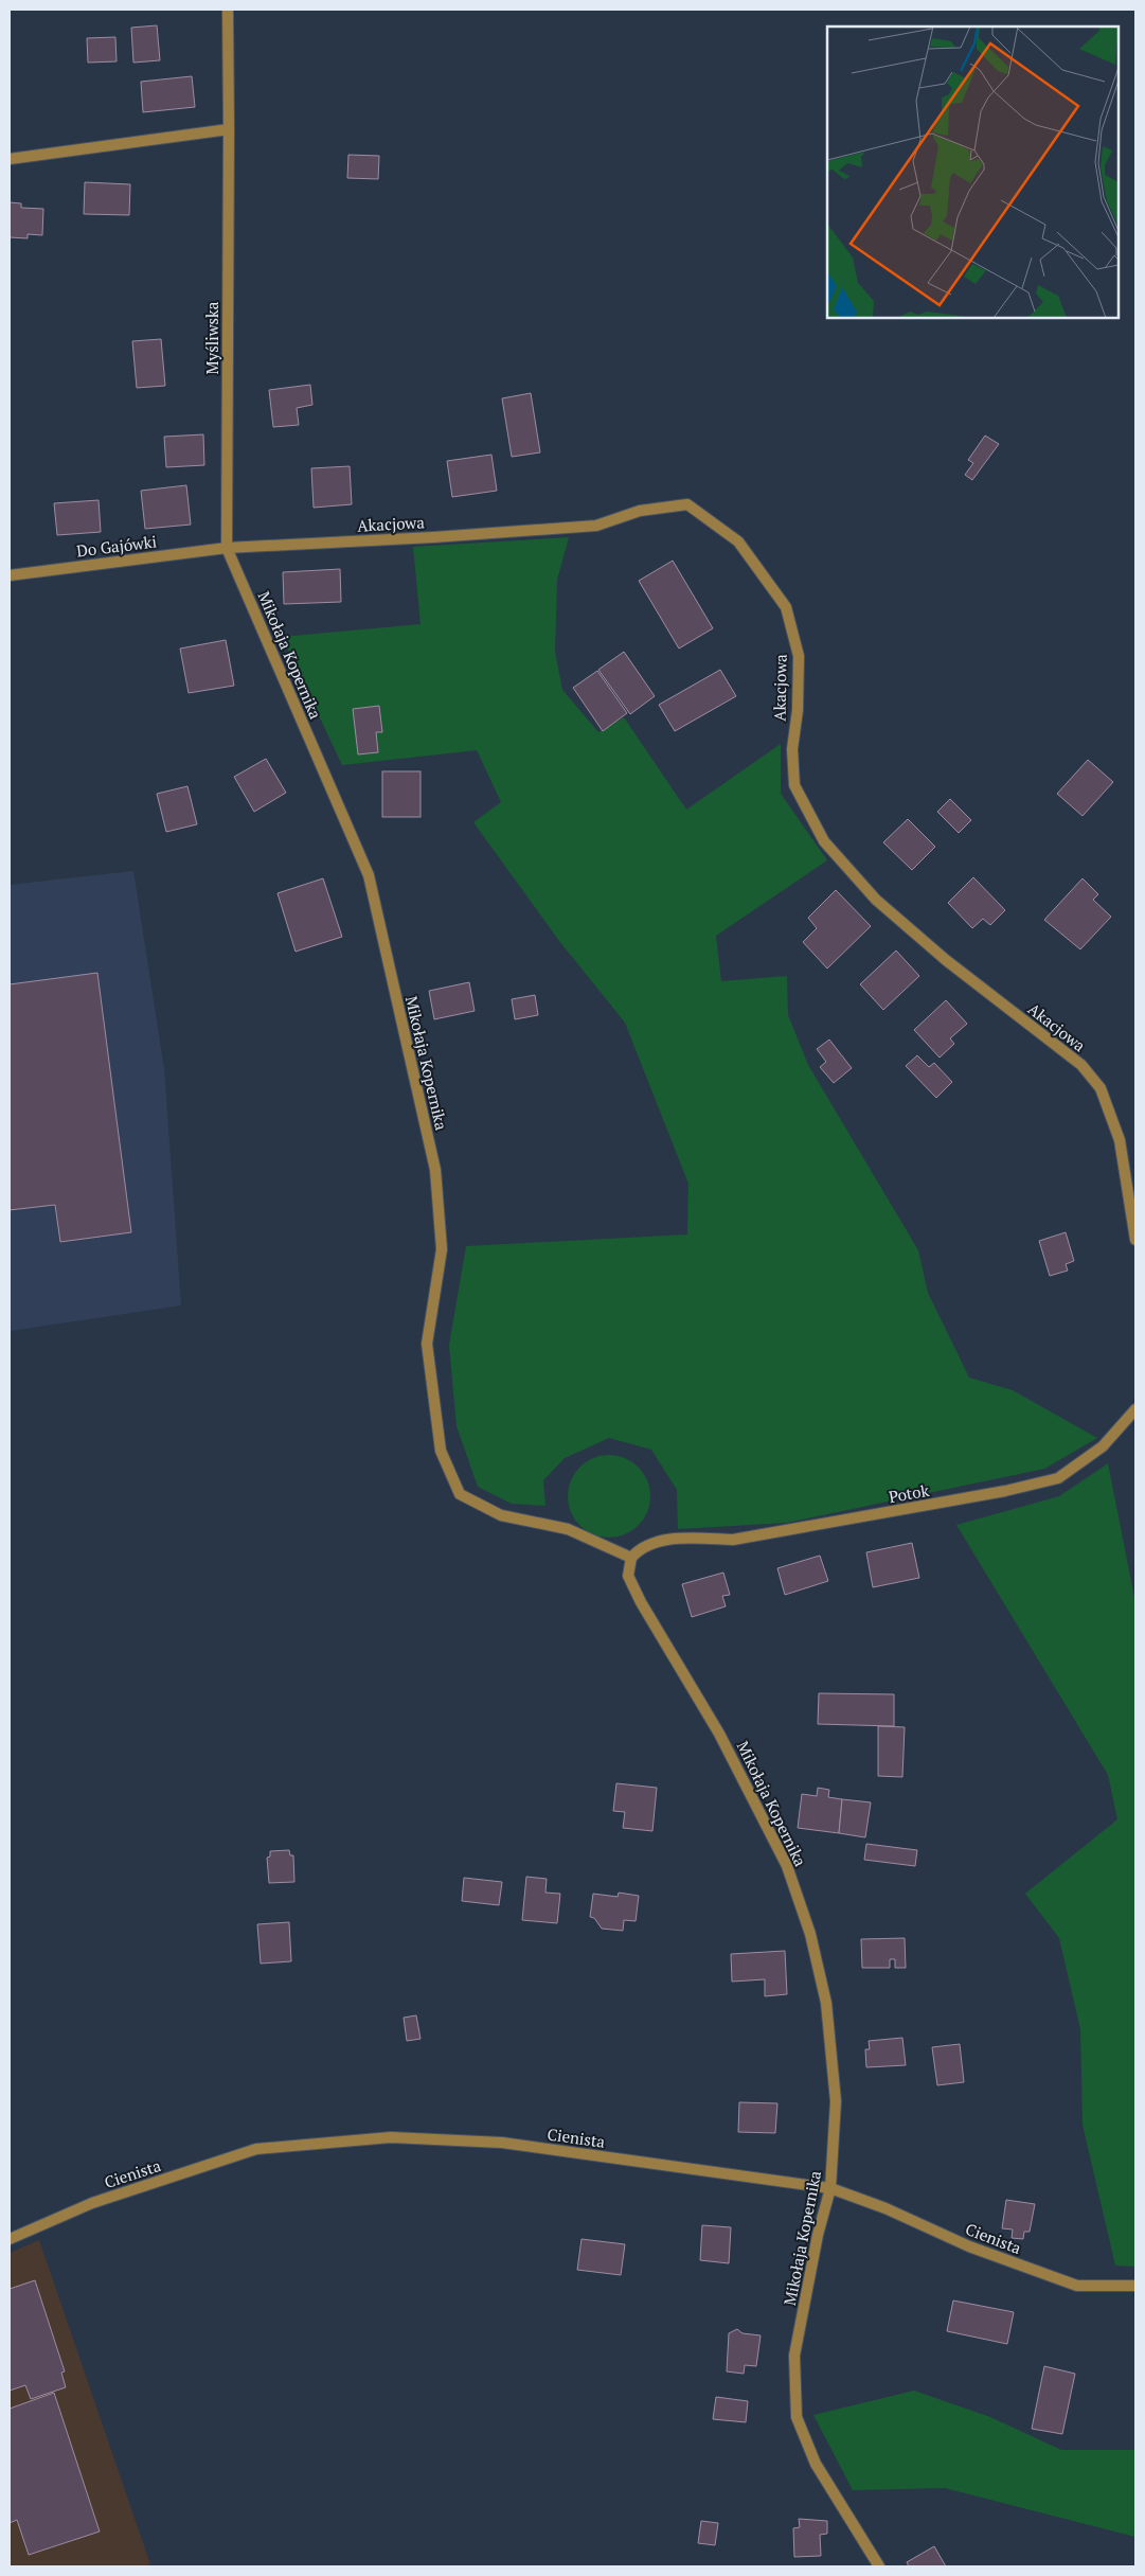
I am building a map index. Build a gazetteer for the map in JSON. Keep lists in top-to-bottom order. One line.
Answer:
{"streets":{"street":["Myśliwska","Akacjowa","Do Gajówki","Mikołaja Kopernika","Potok","Cienista"]},"crossings":[["Myśliwska","Akacjowa"],["Myśliwska","Do Gajówki"],["Myśliwska","Mikołaja Kopernika"],["Akacjowa","Do Gajówki"],["Akacjowa","Mikołaja Kopernika"],["Do Gajówki","Mikołaja Kopernika"],["Mikołaja Kopernika","Potok"],["Mikołaja Kopernika","Cienista"]]}
